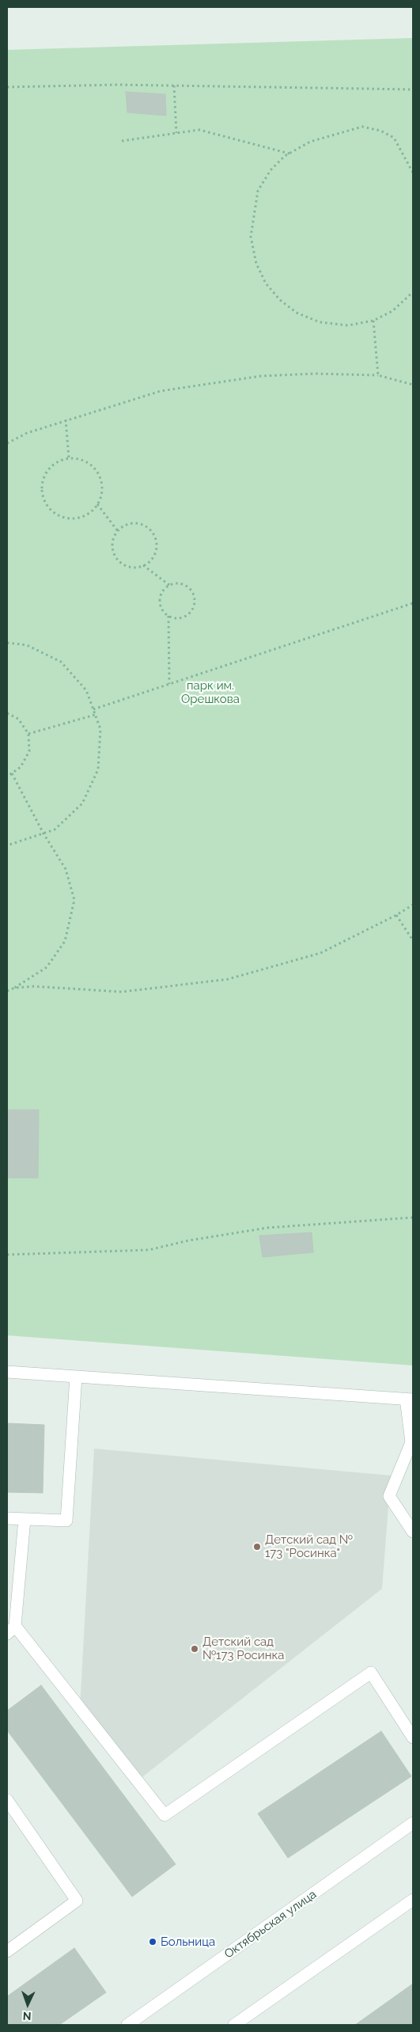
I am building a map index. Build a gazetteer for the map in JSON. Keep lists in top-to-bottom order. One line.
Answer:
{"streets":{"street":["Октябрьская улица"]},"parks":["парк им. Орешкова"],"places":["Детский сад № 173 \"Росинка\"","Детский сад №173 Росинка","Больница"],"north":"bottom"}
